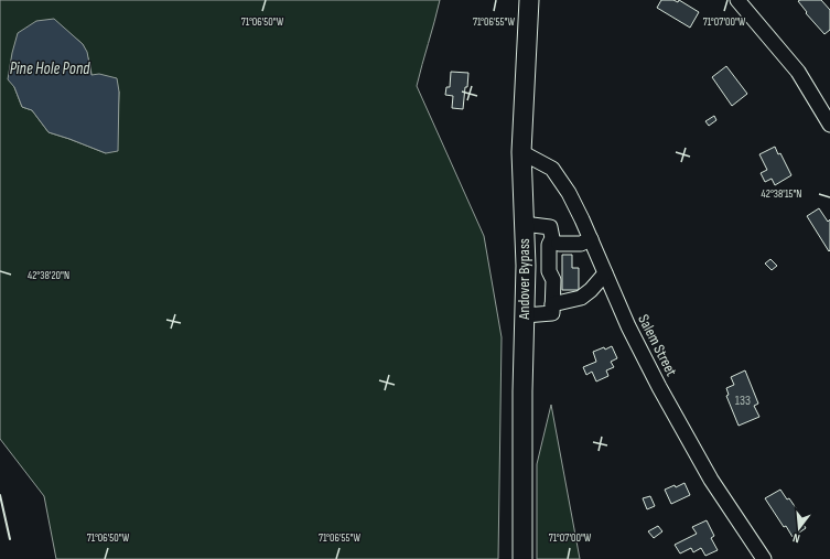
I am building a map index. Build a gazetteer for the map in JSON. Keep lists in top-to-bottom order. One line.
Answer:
{"streets":{"main road":["Andover Bypass"],"street":["Salem Street"]},"crossings":[["Andover Bypass","Salem Street"]],"water":["Pine Hole Pond"],"house_numbers":["133"],"north":"bottom","coordinates":["71°06'50\"W","71°06'55\"W","71°07'00\"W","42°38'15\"N","42°38'20\"N"]}
